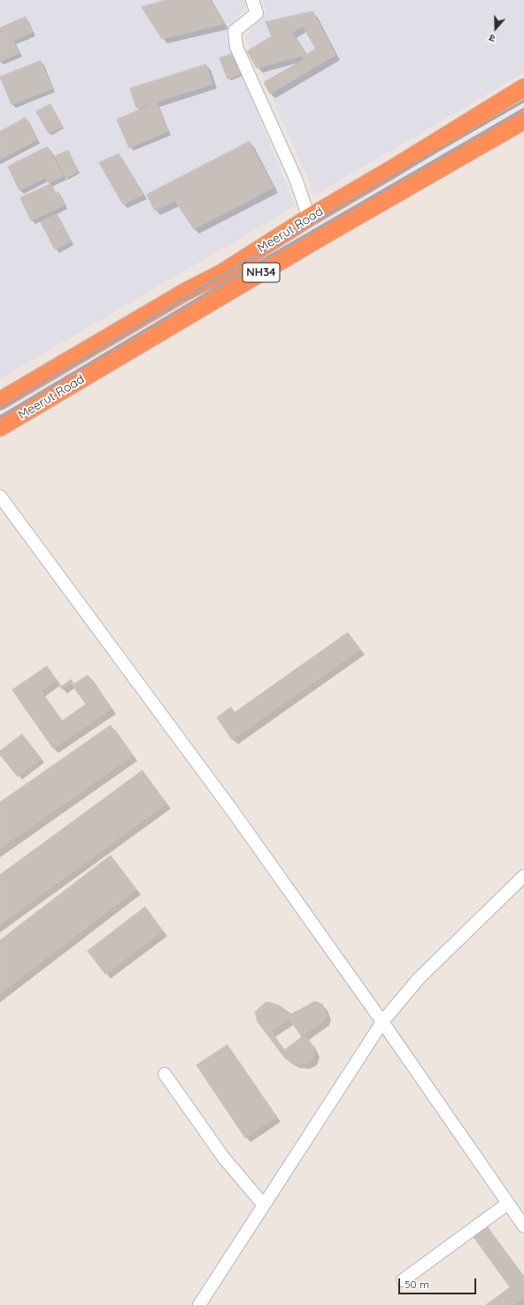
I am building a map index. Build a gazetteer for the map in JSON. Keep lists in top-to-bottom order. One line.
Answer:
{"streets":{"highway":["Meerut Road","NH34"]},"scale_bar":"50 m","north":"bottom"}
